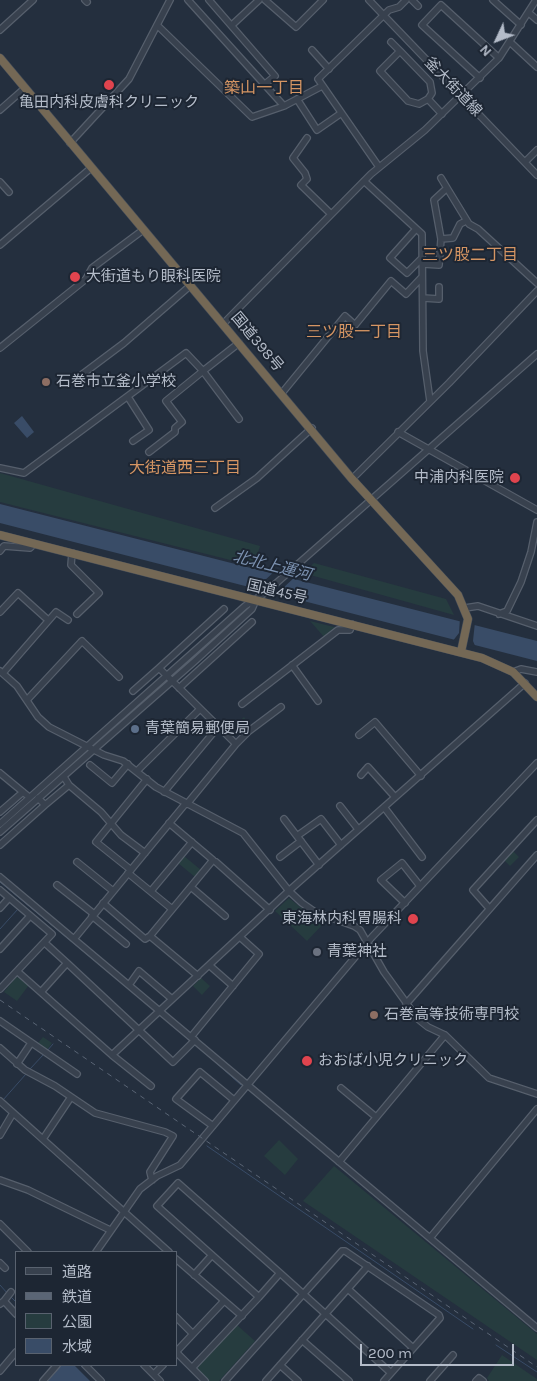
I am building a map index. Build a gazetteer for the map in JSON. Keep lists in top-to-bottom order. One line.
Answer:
{"streets":{"highway":["国道398号","国道45号"],"street":["釜大街道線"]},"crossings":[["国道398号","国道45号"]],"districts":["築山一丁目","三ツ股二丁目","三ツ股一丁目","大街道西三丁目"],"water":["北北上運河"],"places":["亀田内科皮膚科クリニック","大街道もり眼科医院","石巻市立釜小学校","中浦内科医院","青葉簡易郵便局","東海林内科胃腸科","青葉神社","石巻高等技術専門校","おおば小児クリニック"],"legend":["道路","鉄道","公園","水域"],"scale_bar":"200 m","north":"bottom left"}
